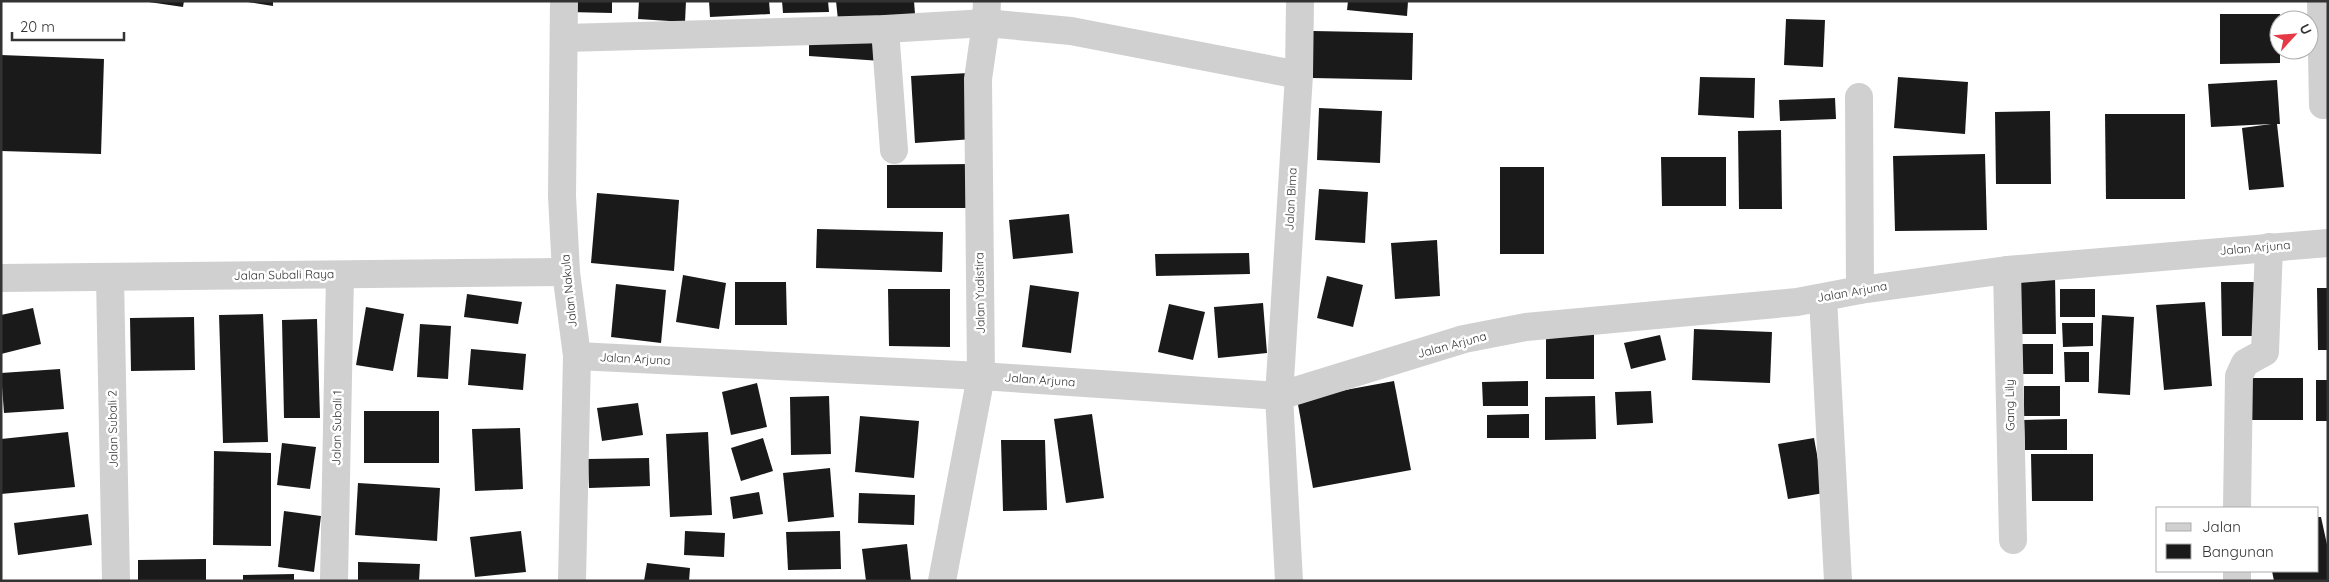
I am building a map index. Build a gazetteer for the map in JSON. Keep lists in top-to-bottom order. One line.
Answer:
{"streets":{"street":["Jalan Bima","Jalan Arjuna","Jalan Subali Raya","Jalan Nakula","Jalan Yudistira","Gang Lily","Jalan Subali 1","Jalan Subali 2"]},"crossings":[["Jalan Bima","Jalan Arjuna"],["Jalan Arjuna","Jalan Nakula"],["Jalan Arjuna","Jalan Yudistira"],["Jalan Arjuna","Gang Lily"],["Jalan Subali Raya","Jalan Nakula"],["Jalan Subali Raya","Jalan Subali 1"],["Jalan Subali Raya","Jalan Subali 2"]],"legend":["Jalan","Bangunan"],"scale_bar":"20 m","north":"top right"}
